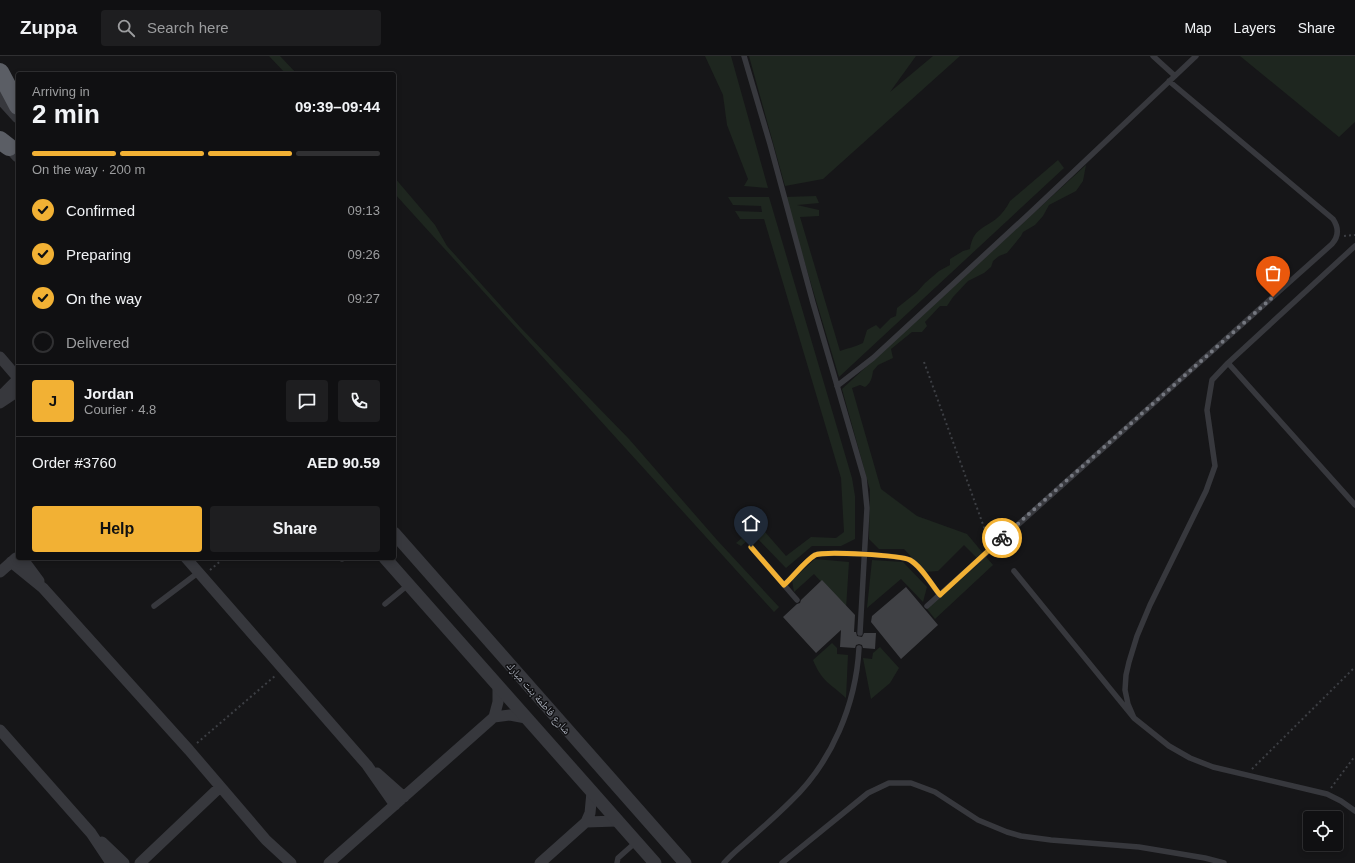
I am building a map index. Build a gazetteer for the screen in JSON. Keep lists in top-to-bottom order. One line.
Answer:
{"streets":{"street":["شارع فاطمة بنت مبارك"]},"page":{"header":"Zuppa","search":"Search here","nav":["Map","Layers","Share"],"heading":["2 min","Arriving in","09:39–09:44"],"panel":["Jordan","Courier · 4.8","Order #3760","AED 90.59"],"bar":"On the way · 200 m","list":[["Confirmed","09:13"],["Preparing","09:26"],["On the way","09:27"],"Delivered"],"round":"J","buttons":["Help","Share"]}}
